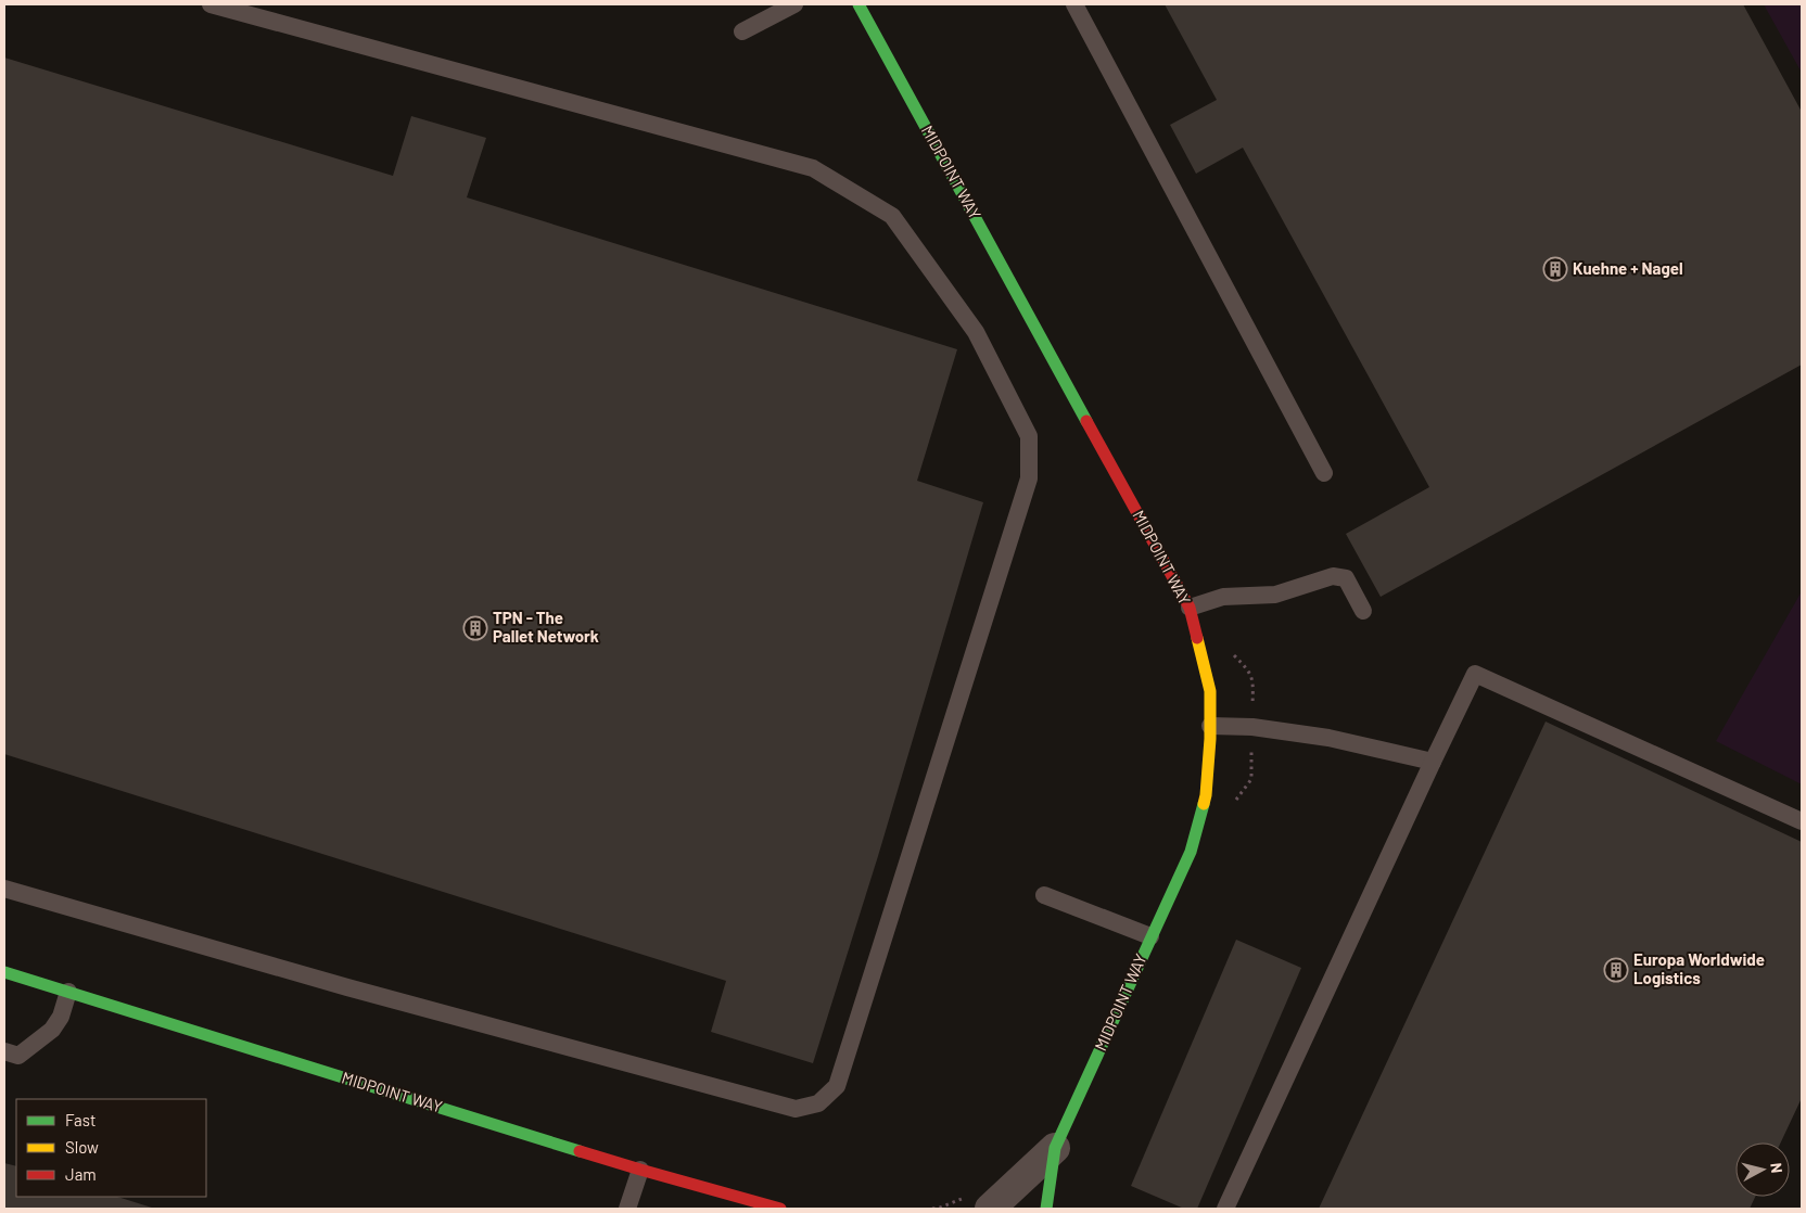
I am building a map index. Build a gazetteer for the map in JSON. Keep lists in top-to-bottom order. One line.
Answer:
{"streets":{"street":["MIDPOINT WAY"]},"places":{"building":["Kuehne + Nagel","TPN - The Pallet Network","Europa Worldwide Logistics"]},"legend":["Fast","Slow","Jam"],"north":"right"}
